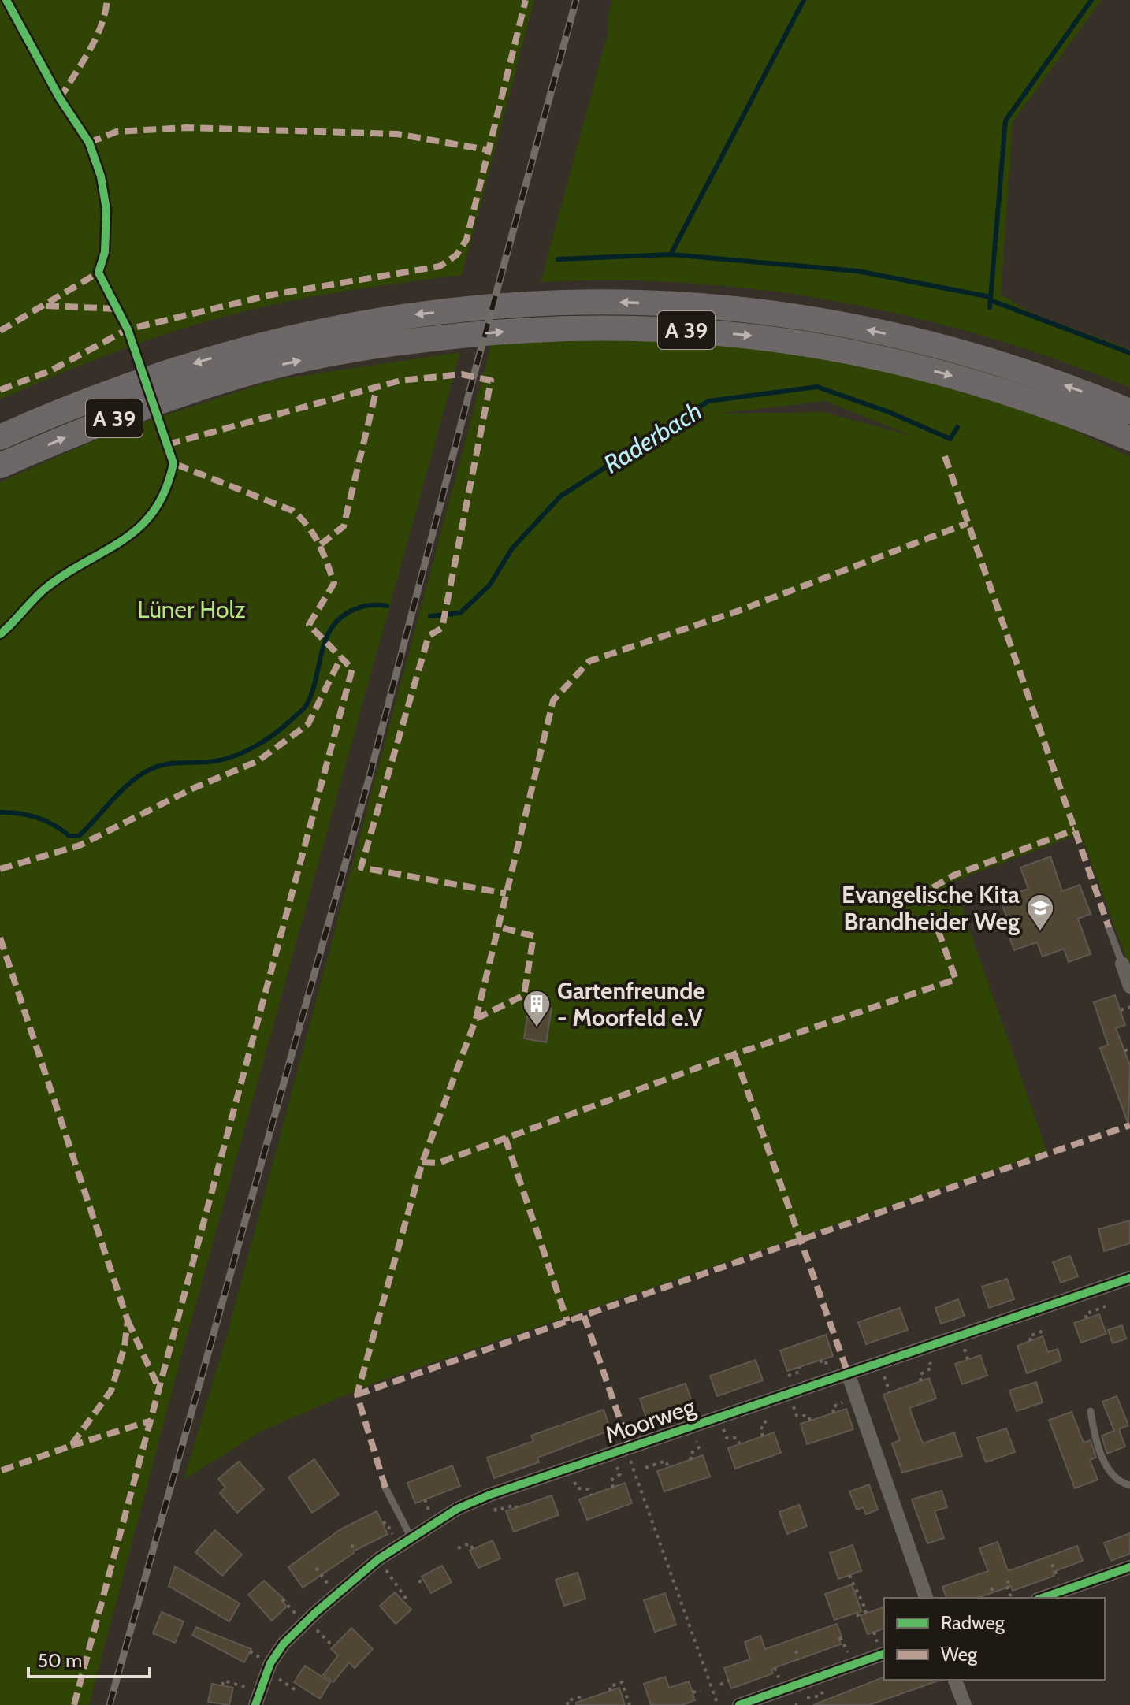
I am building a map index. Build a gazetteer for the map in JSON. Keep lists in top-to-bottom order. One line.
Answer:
{"streets":{"highway":["A 39"],"street":["Moorweg"]},"water":["Raderbach"],"parks":["Lüner Holz"],"places":{"school or university":["Evangelische Kita Brandheider Weg"],"building":["Gartenfreunde - Moorfeld e.V"]},"legend":["Radweg","Weg"],"scale_bar":"50 m"}
